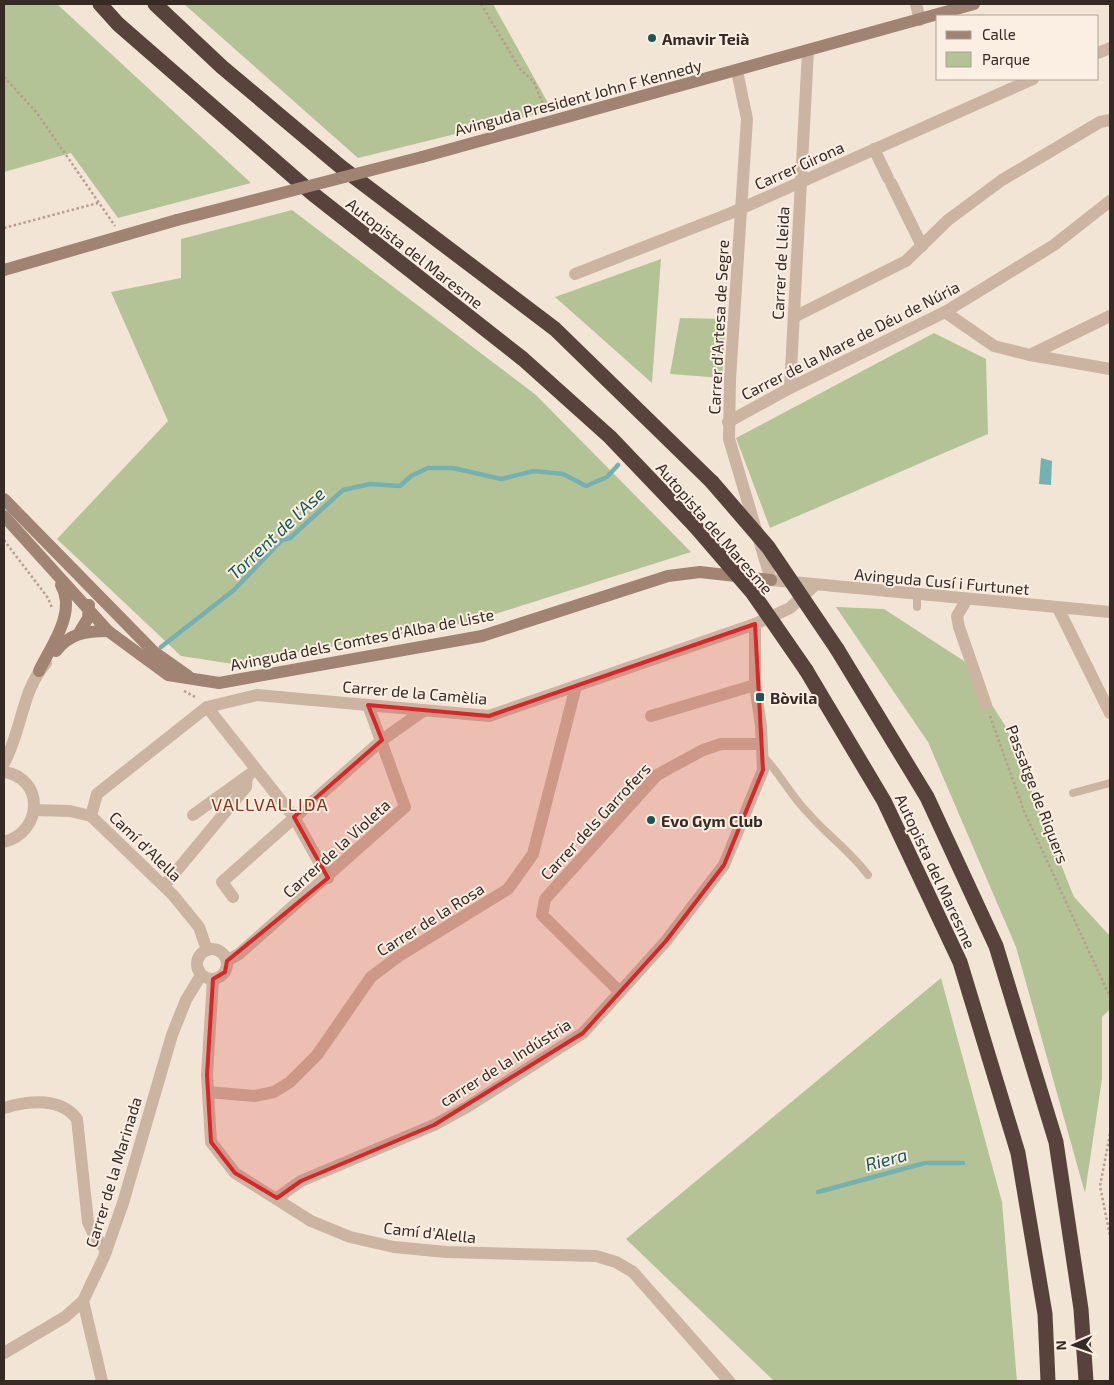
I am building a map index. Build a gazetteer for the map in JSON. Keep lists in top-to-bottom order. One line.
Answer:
{"streets":{"highway":["Autopista del Maresme"],"street":["Avinguda President John F Kennedy","Carrer Girona","Carrer de Lleida","Carrer d'Artesa de Segre","Carrer de la Mare de Déu de Núria","Avinguda Cusí i Furtunet","Avinguda dels Comtes d'Alba de Liste","Carrer de la Camèlia","Carrer dels Garrofers","Camí d'Alella","Carrer de la Violeta","Carrer de la Rosa","carrer de la Indústria","Carrer de la Marinada"],"lane":["Passatge de Riquers"]},"crossings":[["Avinguda President John F Kennedy","Carrer de Lleida"],["Avinguda President John F Kennedy","Carrer d'Artesa de Segre"],["Carrer Girona","Carrer de Lleida"],["Carrer Girona","Carrer d'Artesa de Segre"],["Carrer de Lleida","Carrer de la Mare de Déu de Núria"],["Carrer d'Artesa de Segre","Carrer de la Mare de Déu de Núria"],["Carrer d'Artesa de Segre","Avinguda Cusí i Furtunet"],["Carrer d'Artesa de Segre","Avinguda dels Comtes d'Alba de Liste"],["Avinguda Cusí i Furtunet","Avinguda dels Comtes d'Alba de Liste"],["Avinguda Cusí i Furtunet","Carrer de la Camèlia"],["Carrer de la Camèlia","Carrer de la Violeta"],["Carrer de la Camèlia","Carrer de la Rosa"],["Carrer de la Camèlia","carrer de la Indústria"],["Carrer dels Garrofers","carrer de la Indústria"],["Camí d'Alella","Carrer de la Violeta"],["Camí d'Alella","Carrer de la Rosa"],["Camí d'Alella","carrer de la Indústria"],["Camí d'Alella","Carrer de la Marinada"],["Carrer de la Violeta","Carrer de la Marinada"]],"districts":["VALLVALLIDA"],"water":["Torrent de l'Ase","Riera"],"places":{"other":["Amavir Teià","Evo Gym Club"],"transit":["Bòvila"]},"legend":["Calle","Parque"],"north":"left"}
